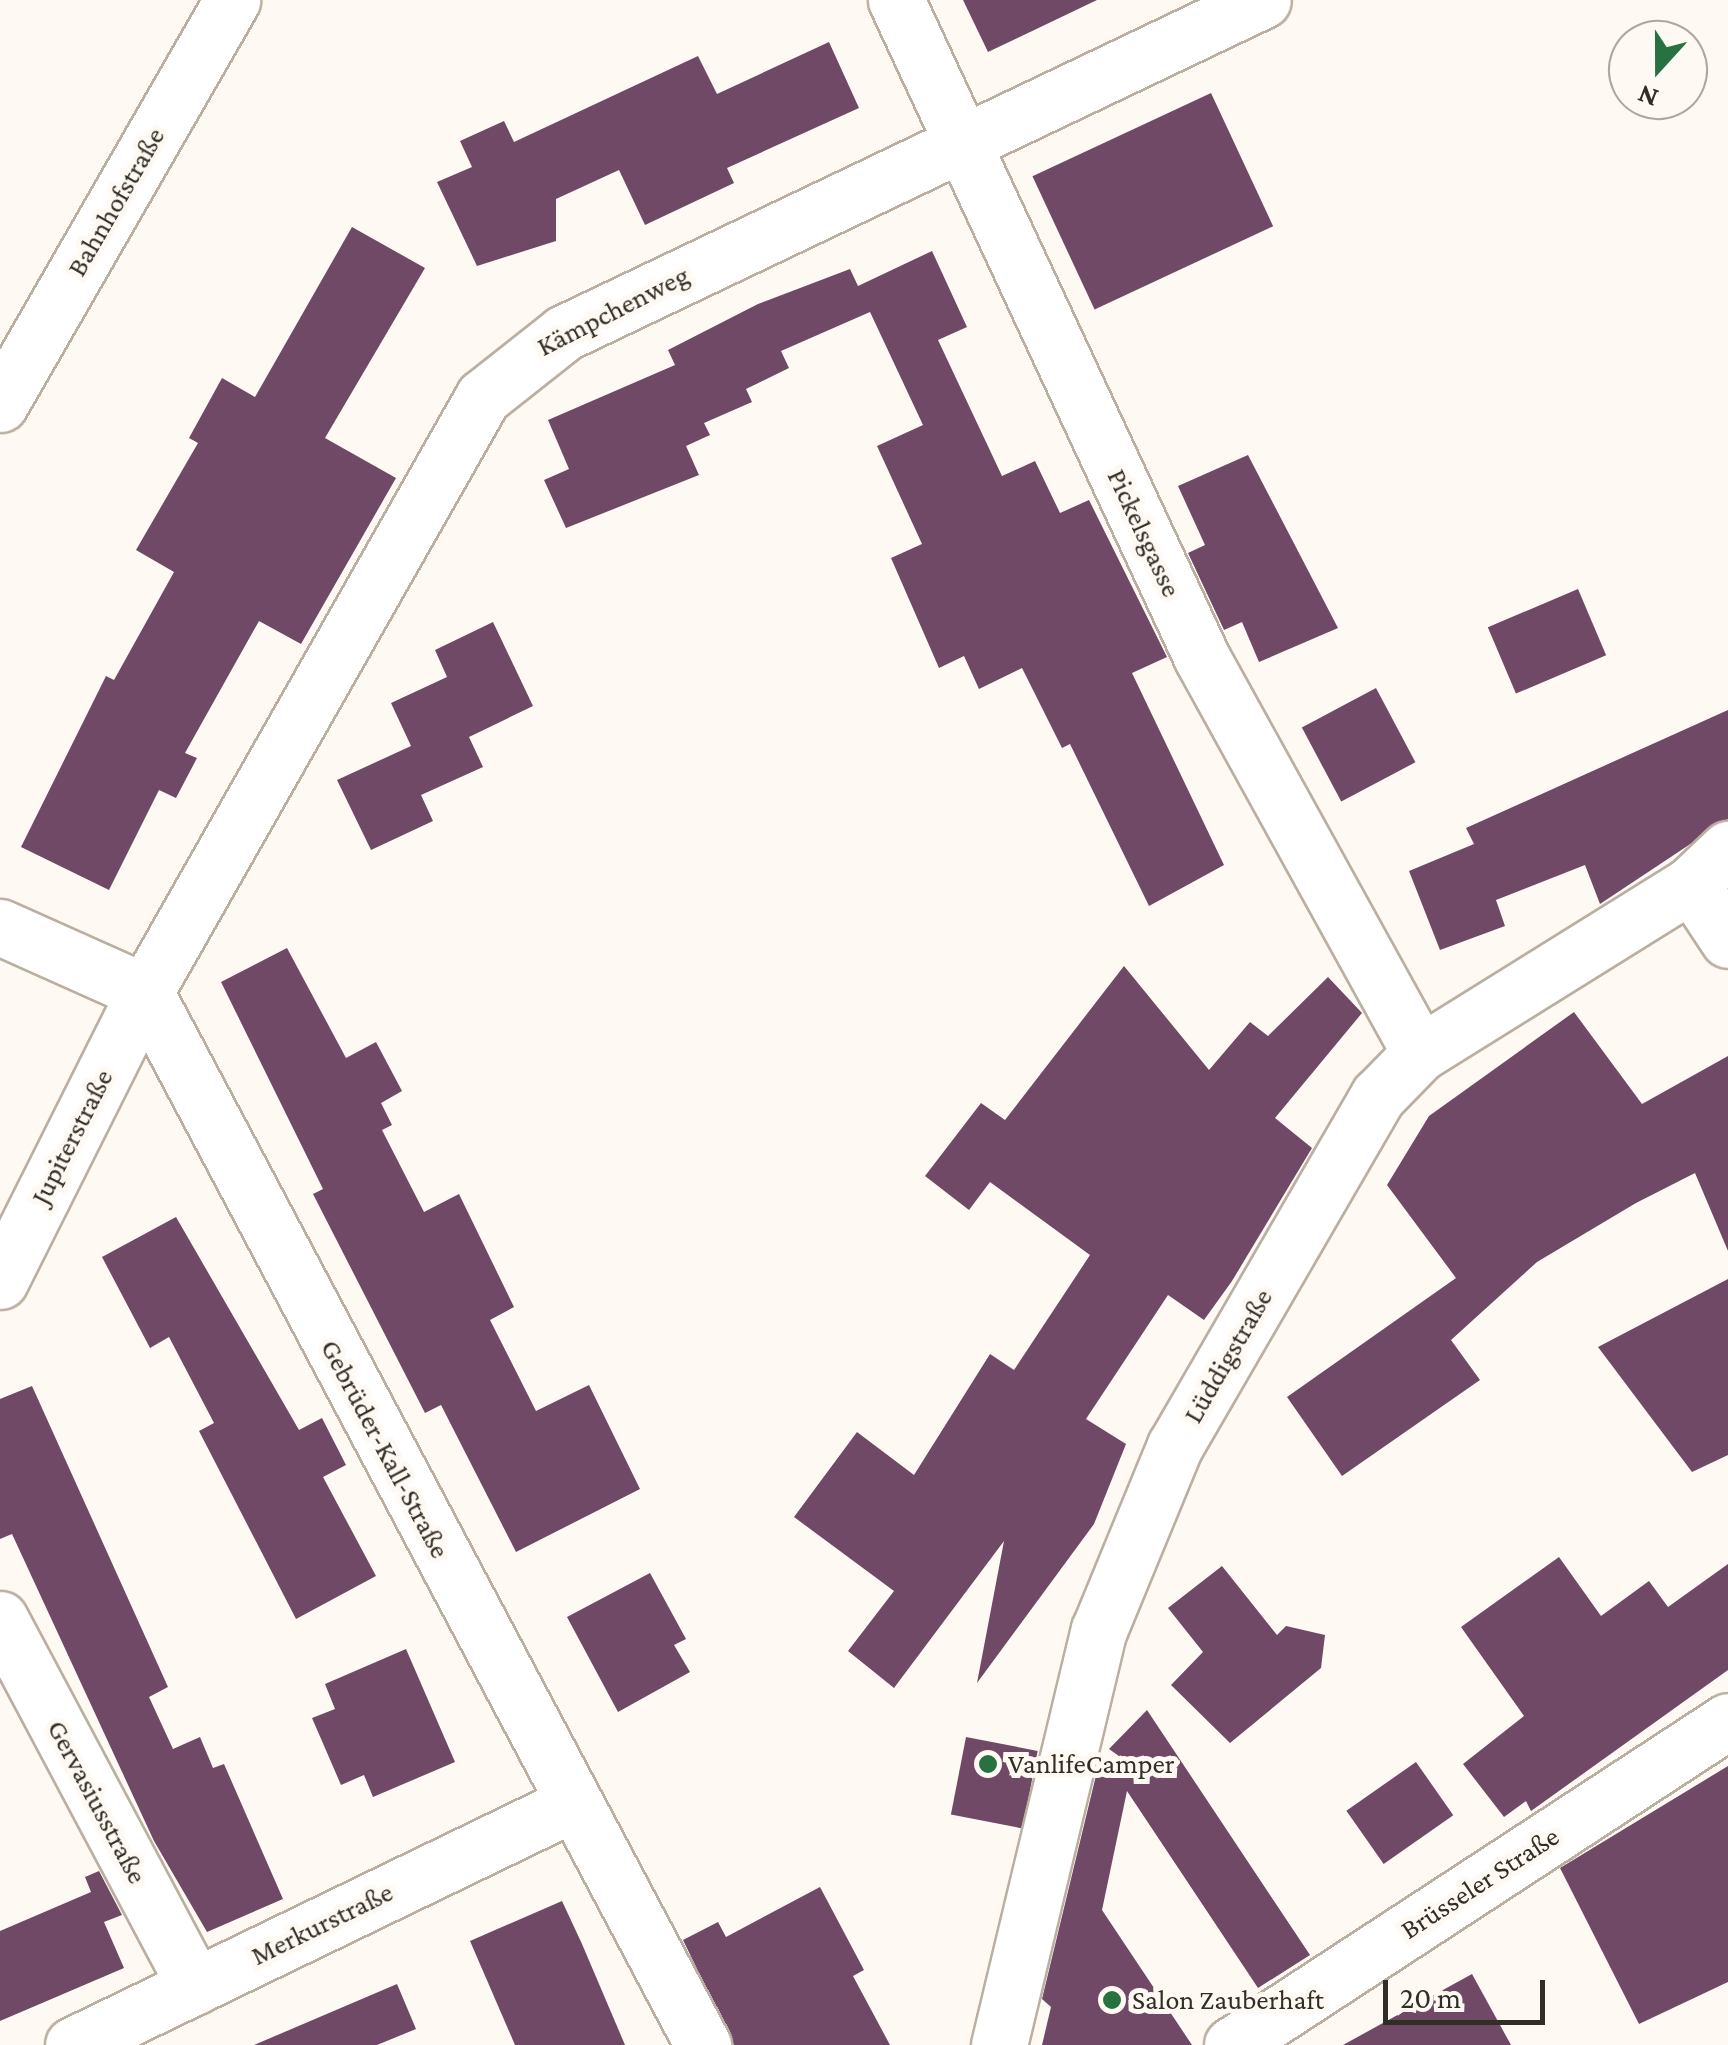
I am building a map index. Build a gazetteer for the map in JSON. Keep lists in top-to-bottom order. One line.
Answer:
{"streets":{"street":["Bahnhofstraße","Kämpchenweg","Pickelsgasse","Jupiterstraße","Lüddigstraße","Gebrüder-Kall-Straße","Gervasiusstraße","Brüsseler Straße","Merkurstraße"]},"crossings":[["Kämpchenweg","Pickelsgasse"],["Kämpchenweg","Jupiterstraße"],["Kämpchenweg","Gebrüder-Kall-Straße"],["Pickelsgasse","Lüddigstraße"],["Jupiterstraße","Gebrüder-Kall-Straße"],["Gebrüder-Kall-Straße","Merkurstraße"],["Gervasiusstraße","Merkurstraße"]],"places":["VanlifeCamper","Salon Zauberhaft"],"scale_bar":"20 m","north":"bottom"}
